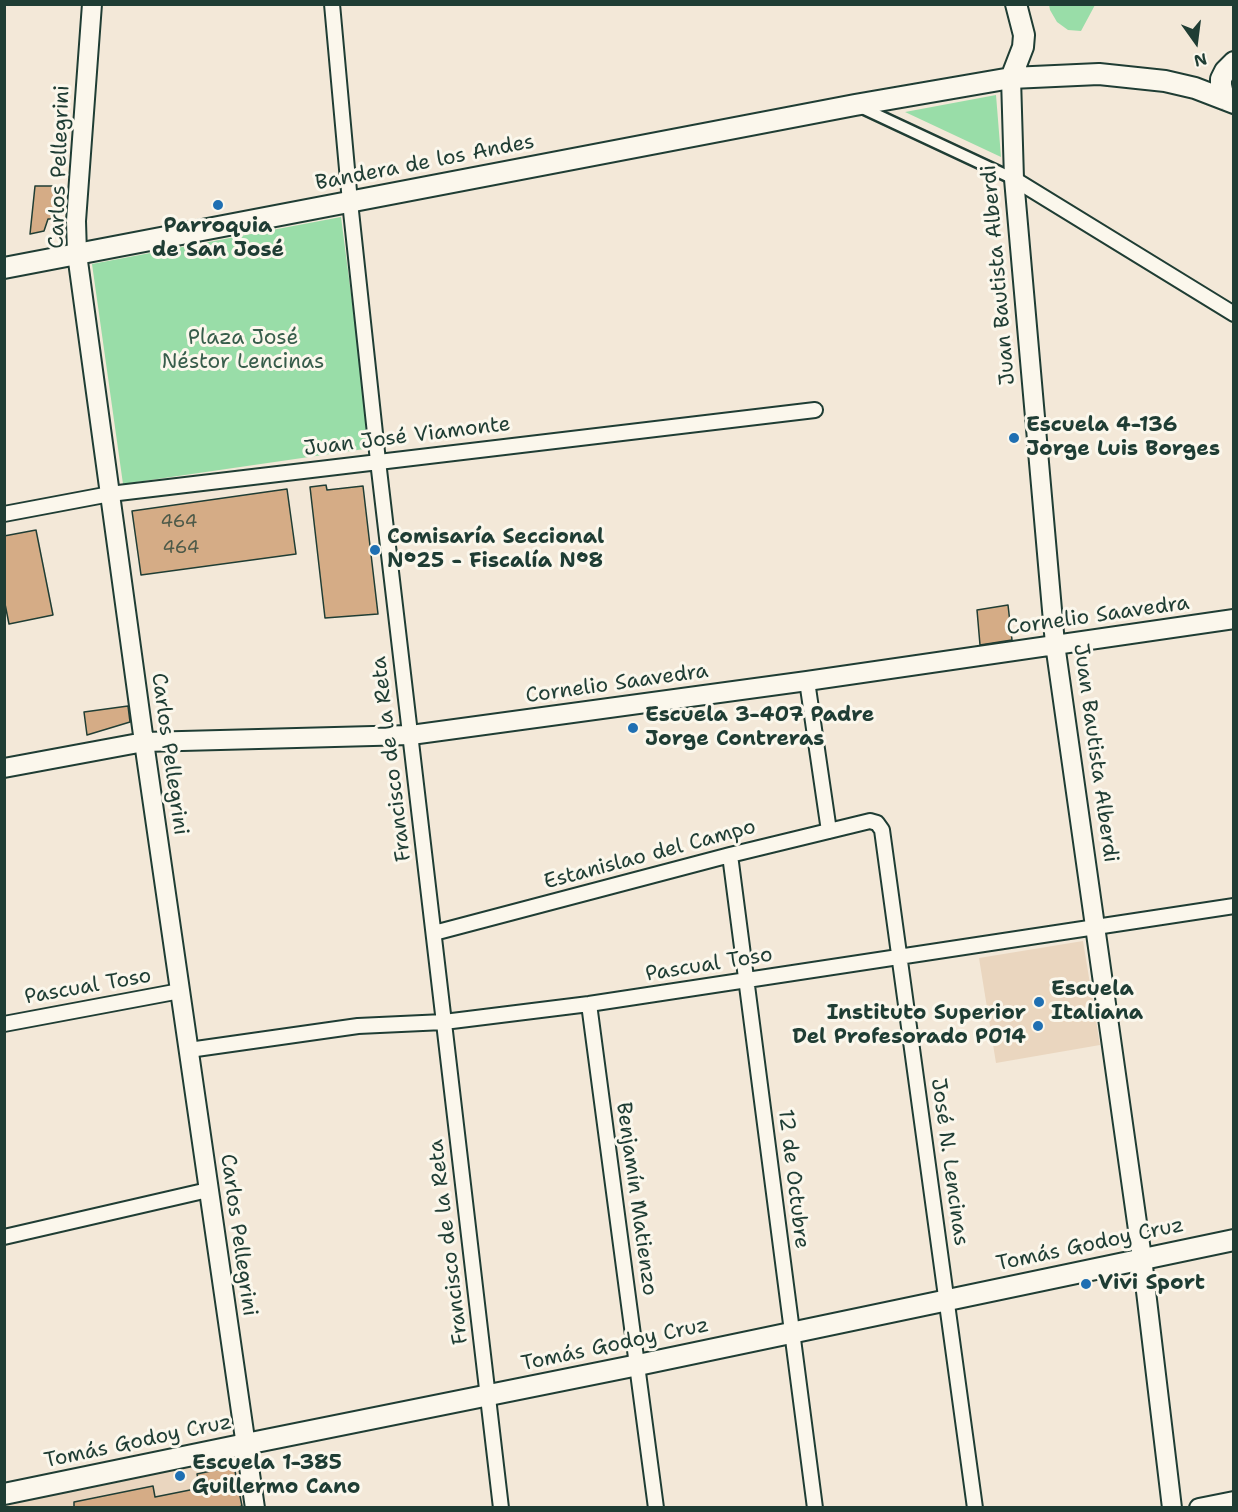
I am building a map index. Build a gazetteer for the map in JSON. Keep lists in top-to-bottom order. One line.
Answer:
{"streets":{"main road":["Bandera de los Andes","Juan Bautista Alberdi","Tomás Godoy Cruz"],"street":["Carlos Pellegrini","Juan José Viamonte","Cornelio Saavedra","Francisco de la Reta","Estanislao del Campo","Pascual Toso","José N. Lencinas","12 de Octubre","Benjamín Matienzo"]},"crossings":[["Bandera de los Andes","Carlos Pellegrini"],["Bandera de los Andes","Juan Bautista Alberdi"],["Bandera de los Andes","Francisco de la Reta"],["Carlos Pellegrini","Juan José Viamonte"],["Carlos Pellegrini","Cornelio Saavedra"],["Carlos Pellegrini","Pascual Toso"],["Carlos Pellegrini","Tomás Godoy Cruz"],["Juan Bautista Alberdi","Cornelio Saavedra"],["Juan Bautista Alberdi","Pascual Toso"],["Juan Bautista Alberdi","Tomás Godoy Cruz"],["Juan José Viamonte","Francisco de la Reta"],["Cornelio Saavedra","Francisco de la Reta"],["Francisco de la Reta","Estanislao del Campo"],["Francisco de la Reta","Pascual Toso"],["Francisco de la Reta","Tomás Godoy Cruz"],["Estanislao del Campo","José N. Lencinas"],["Estanislao del Campo","12 de Octubre"],["Pascual Toso","José N. Lencinas"],["Pascual Toso","12 de Octubre"],["Pascual Toso","Benjamín Matienzo"],["José N. Lencinas","Tomás Godoy Cruz"],["12 de Octubre","Tomás Godoy Cruz"],["Benjamín Matienzo","Tomás Godoy Cruz"]],"parks":["Plaza José Néstor Lencinas"],"places":["Parroquia de San José","Escuela 4-136 Jorge Luis Borges","Comisaría Seccional N°25 - Fiscalía N°8","Escuela 3-407 Padre Jorge Contreras","Escuela Italiana","Instituto Superior Del Profesorado P014","Vivi Sport","Escuela 1-385 Guillermo Cano"],"house_numbers":["464","464"],"north":"bottom"}
